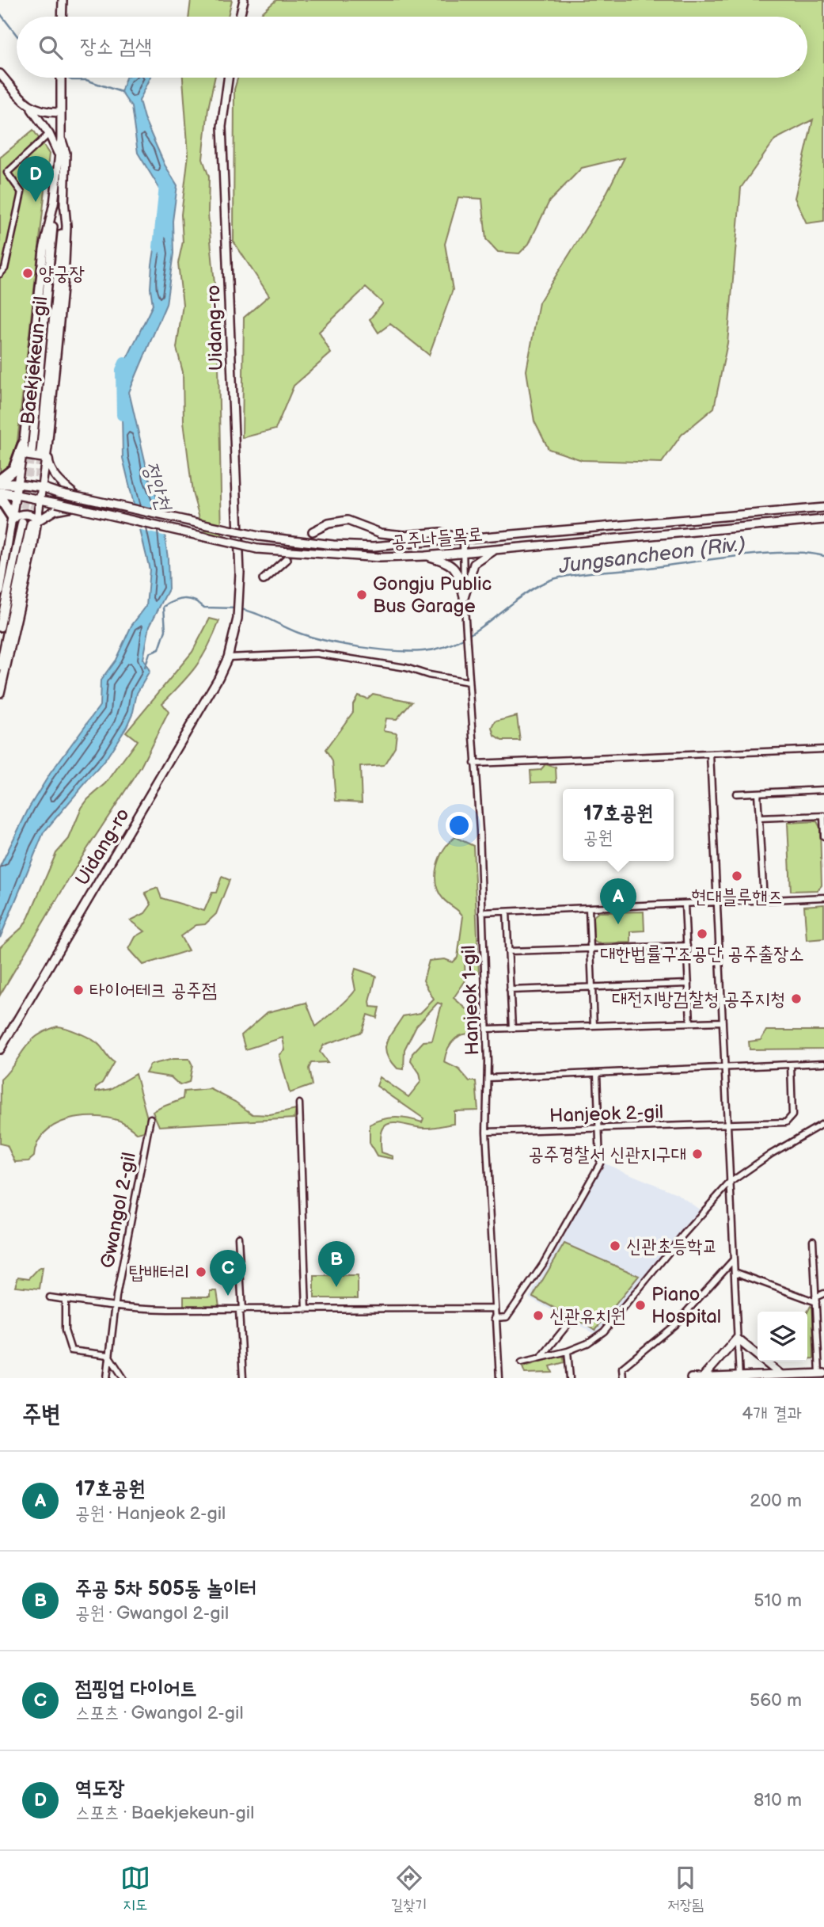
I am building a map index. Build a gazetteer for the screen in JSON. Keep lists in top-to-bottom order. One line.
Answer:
{"streets":{"main road":["Uidang-ro","Baekjekeun-gil","공주나들목로"],"street":["Hanjeok 1-gil","Hanjeok 2-gil","Gwangol 2-gil"]},"crossings":[["공주나들목로","Hanjeok 1-gil"],["Hanjeok 1-gil","Hanjeok 2-gil"]],"water":["정안천","Jungsancheon (Riv.)"],"places":["양궁장","Gongju Public Bus Garage","현대블루핸즈","대한법률구조공단 공주출장소","타이어테크 공주점","대전지방검찰청 공주지청","공주경찰서 신관지구대","신관초등학교","탑배터리","Piano Hospital","신관유치원"],"page":{"search":"장소 검색","pins":["D","A","B","C"],"popup":["17호공원","공원"],"heading":["주변","4개 결과"],"list":[{"mark":"A","name":"17호공원","note":"공원 · Hanjeok 2-gil","value":"200 m"},{"mark":"B","name":"주공 5차 505동 놀이터","note":"공원 · Gwangol 2-gil","value":"510 m"},{"mark":"C","name":"점핑업 다이어트","note":"스포츠 · Gwangol 2-gil","value":"560 m"},{"mark":"D","name":"역도장","note":"스포츠 · Baekjekeun-gil","value":"810 m"}],"nav":["지도","길찾기","저장됨"]}}
